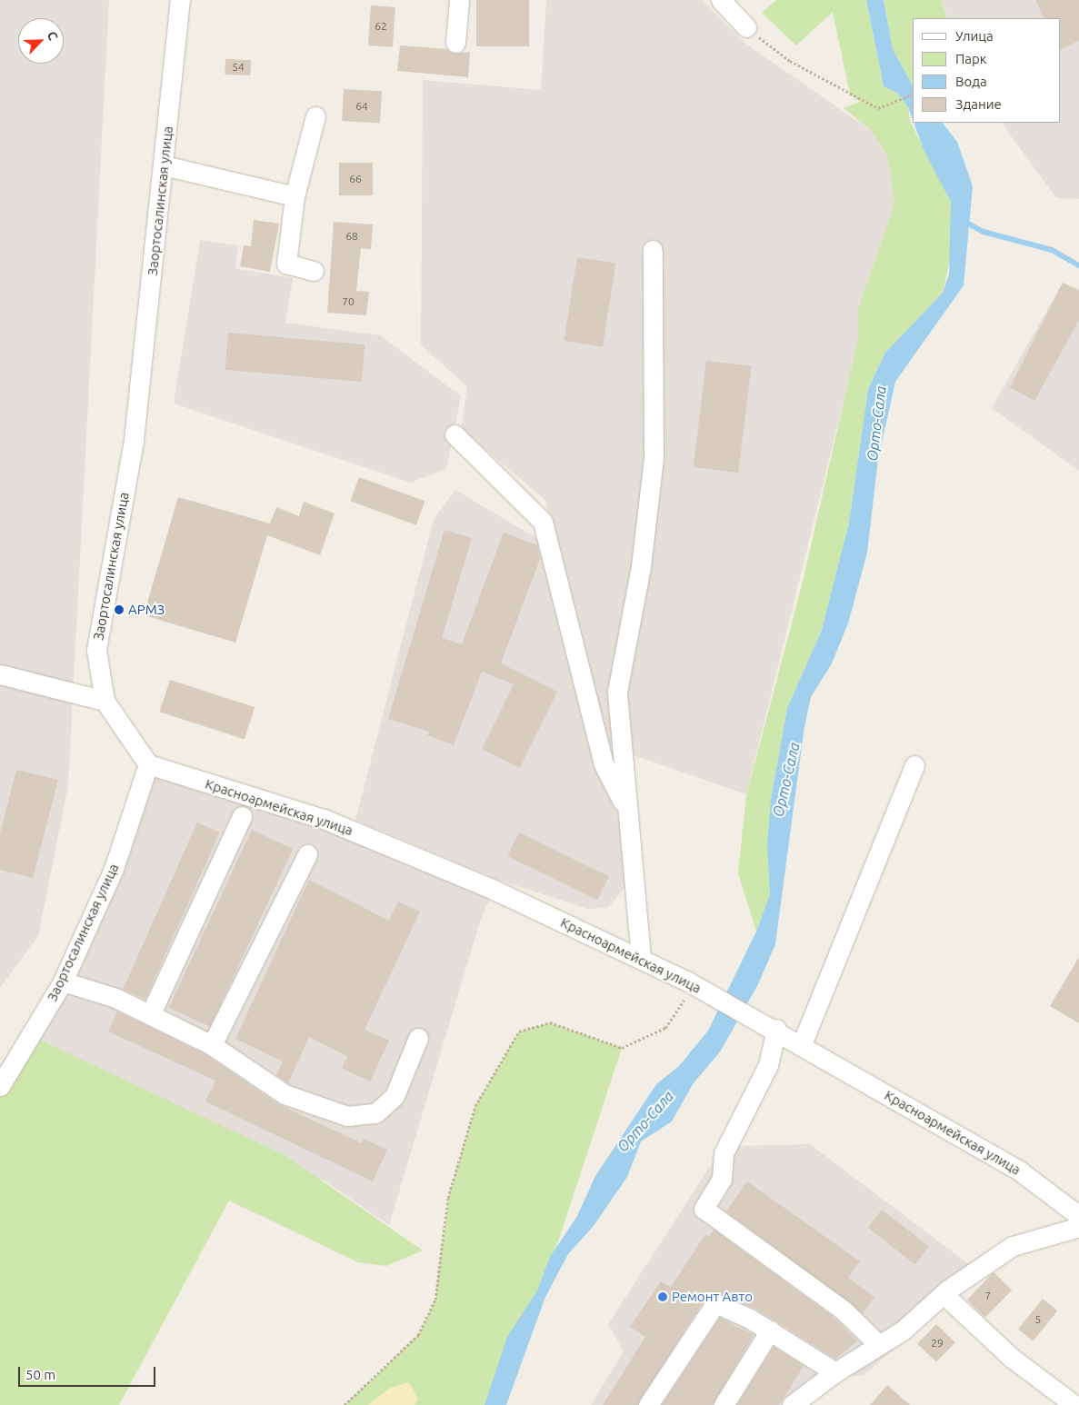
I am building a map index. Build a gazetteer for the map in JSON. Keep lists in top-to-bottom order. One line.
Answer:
{"streets":{"street":["Заортосалинская улица","Красноармейская улица"]},"crossings":[["Заортосалинская улица","Красноармейская улица"]],"water":["Орто-Сала"],"places":["АРМЗ","Ремонт Авто"],"house_numbers":["62","54","64","66","68","70","7","5","29"],"legend":["Улица","Парк","Вода","Здание"],"scale_bar":"50 m","north":"top right"}
